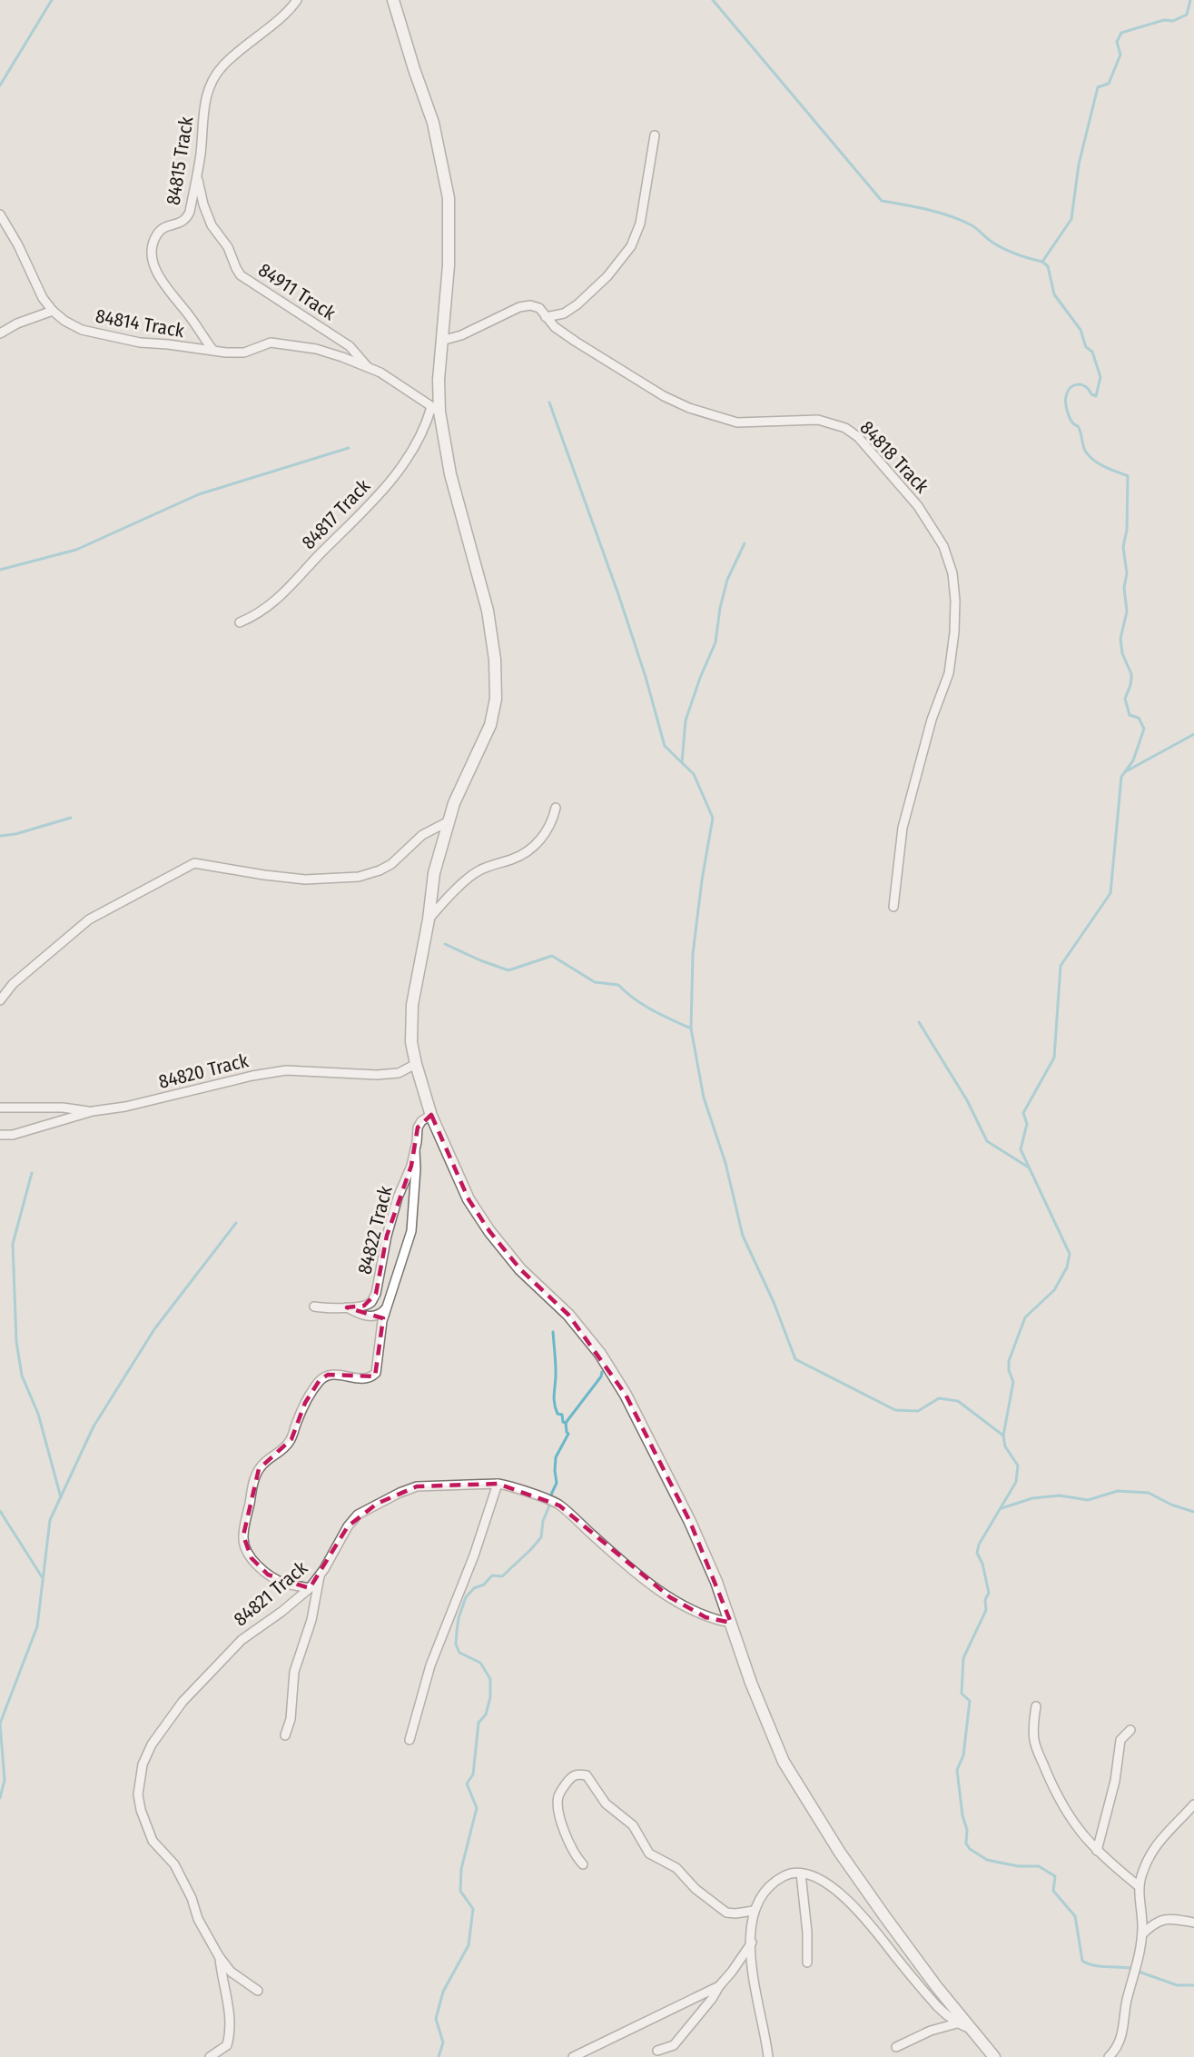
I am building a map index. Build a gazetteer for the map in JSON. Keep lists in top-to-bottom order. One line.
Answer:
{"streets":{"street":["84815 Track","84911 Track","84814 Track","84818 Track","84817 Track","84820 Track","84822 Track","84821 Track"]},"crossings":[["84815 Track","84911 Track"],["84815 Track","84814 Track"],["84911 Track","84814 Track"]]}
